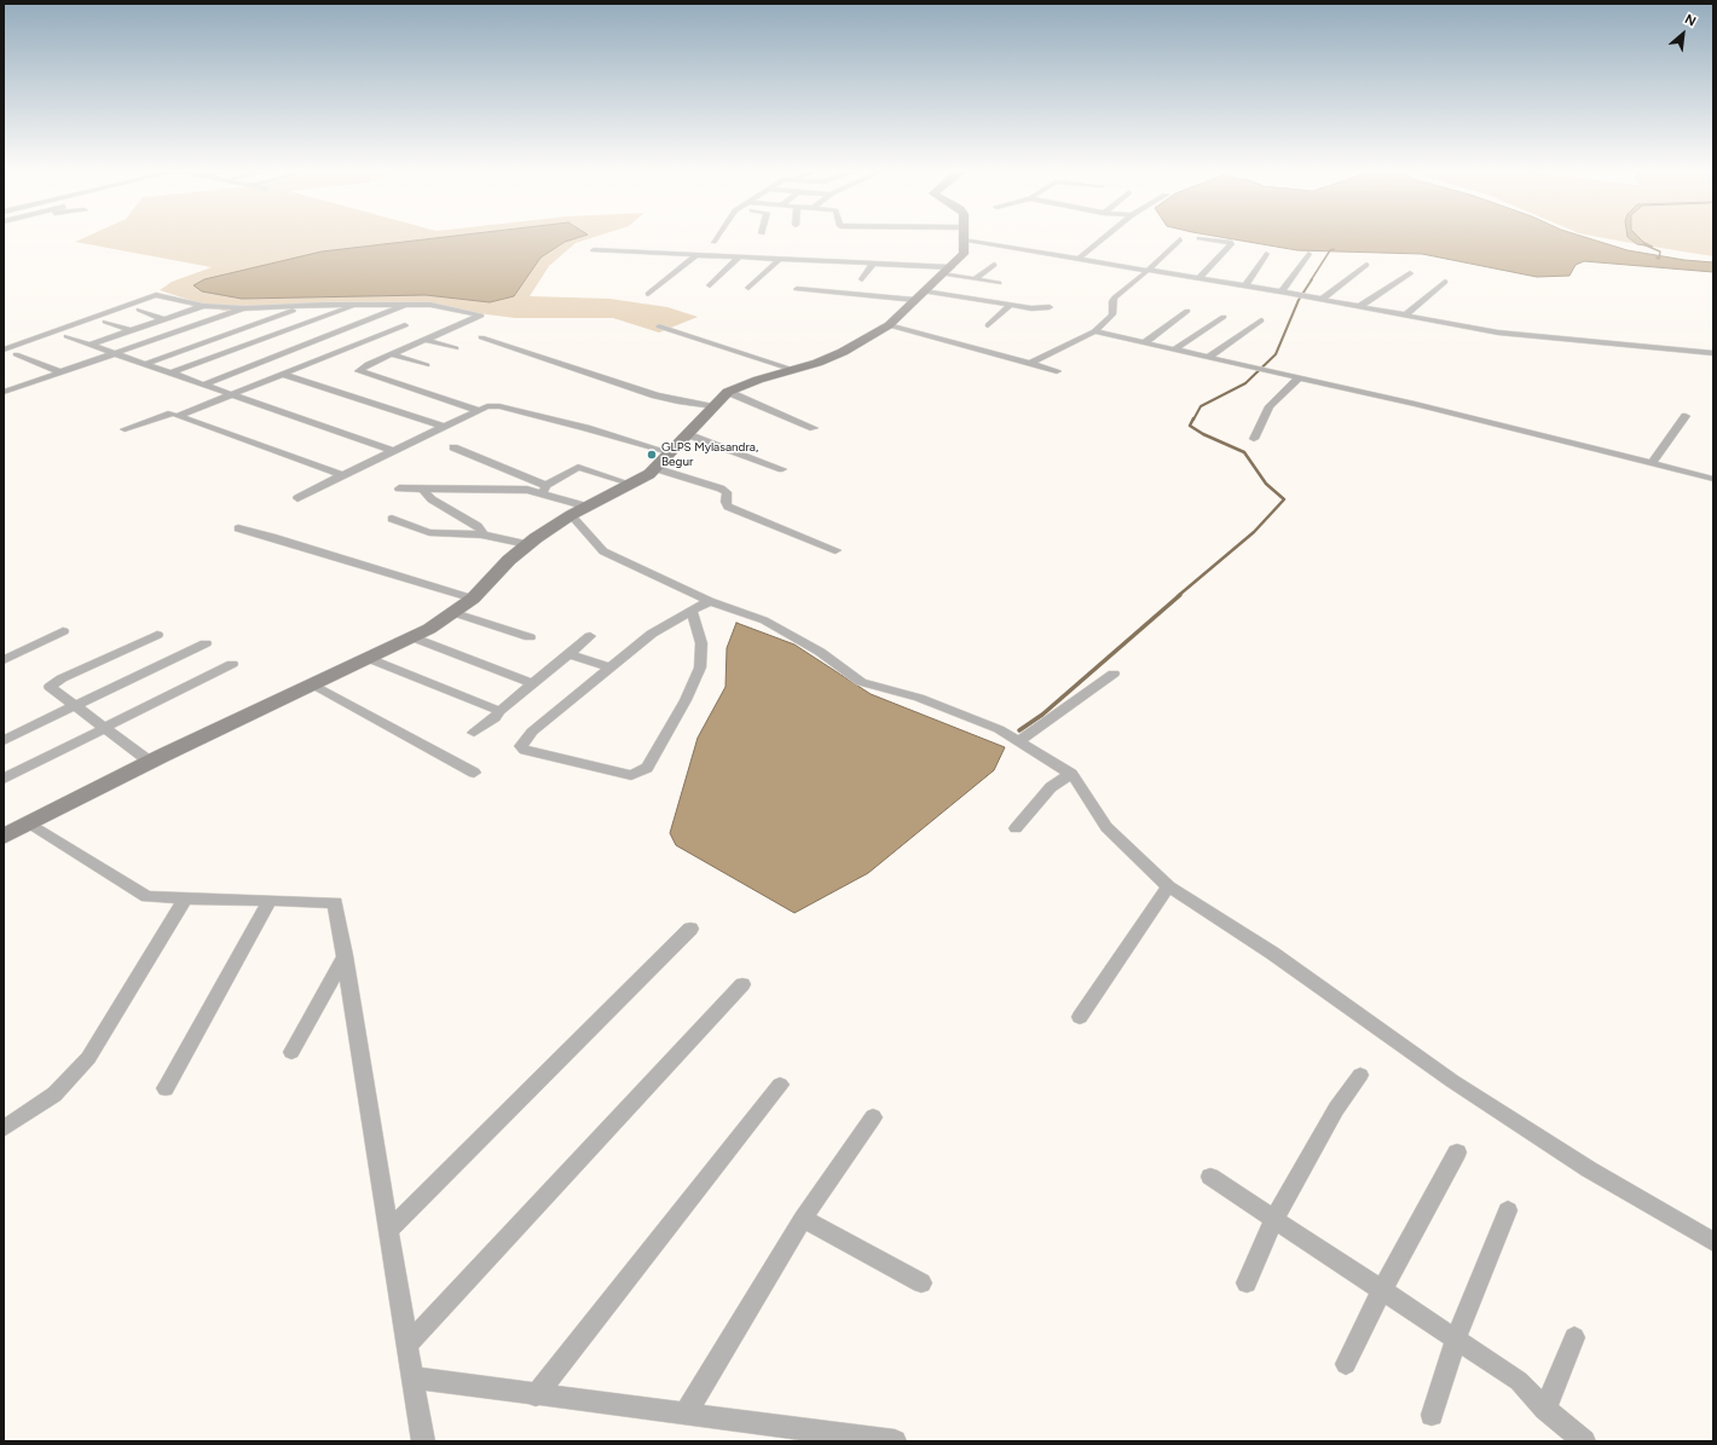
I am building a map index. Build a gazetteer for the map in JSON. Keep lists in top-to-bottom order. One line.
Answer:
{"places":["GLPS Mylasandra, Begur"],"north":"top right"}
